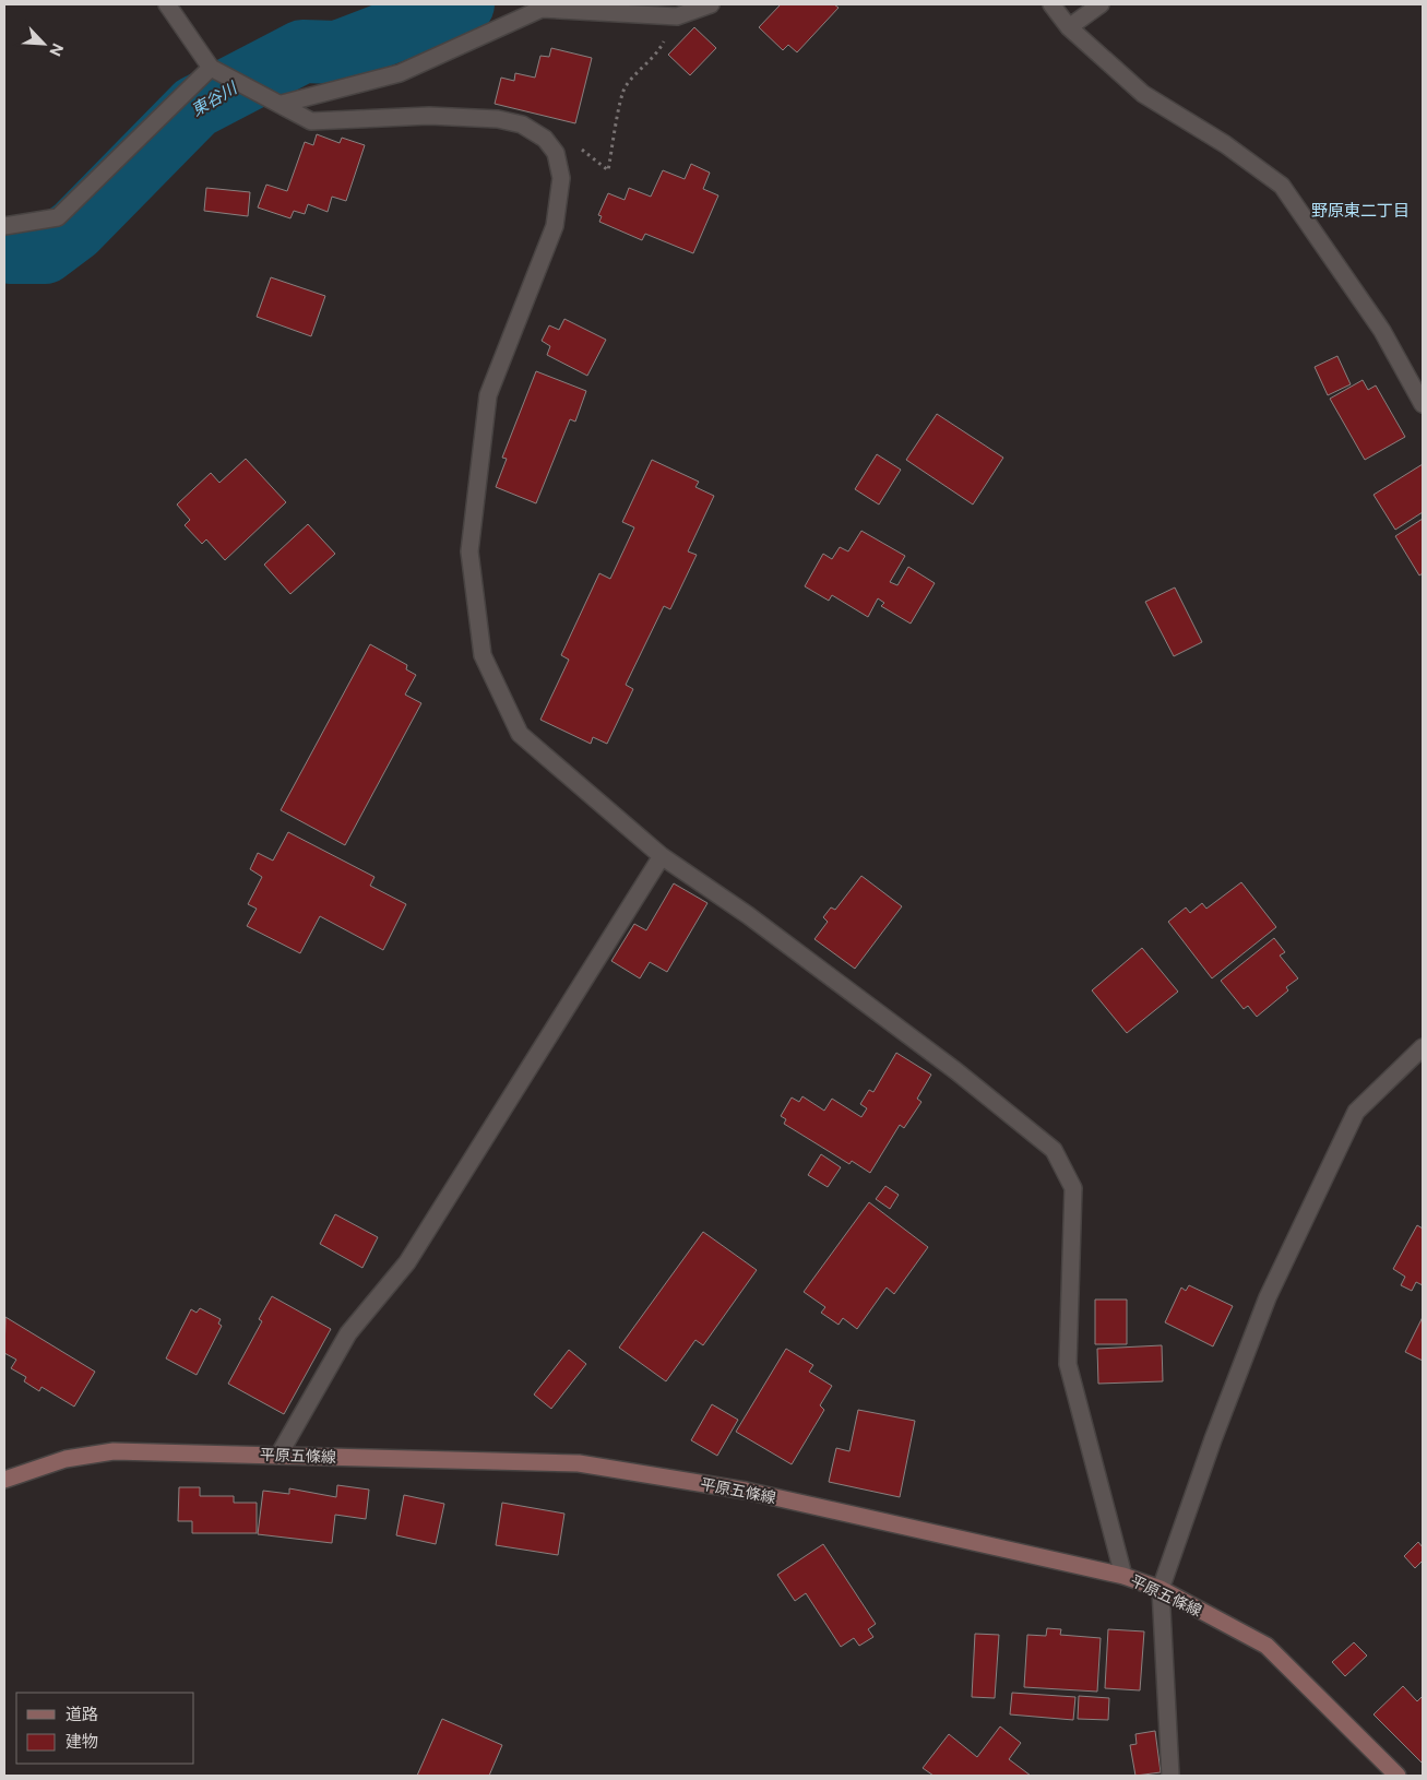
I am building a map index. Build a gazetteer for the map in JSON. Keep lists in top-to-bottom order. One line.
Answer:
{"streets":{"main road":["平原五條線"]},"districts":["野原東二丁目"],"water":["東谷川"],"legend":["道路","建物"],"north":"bottom right"}
